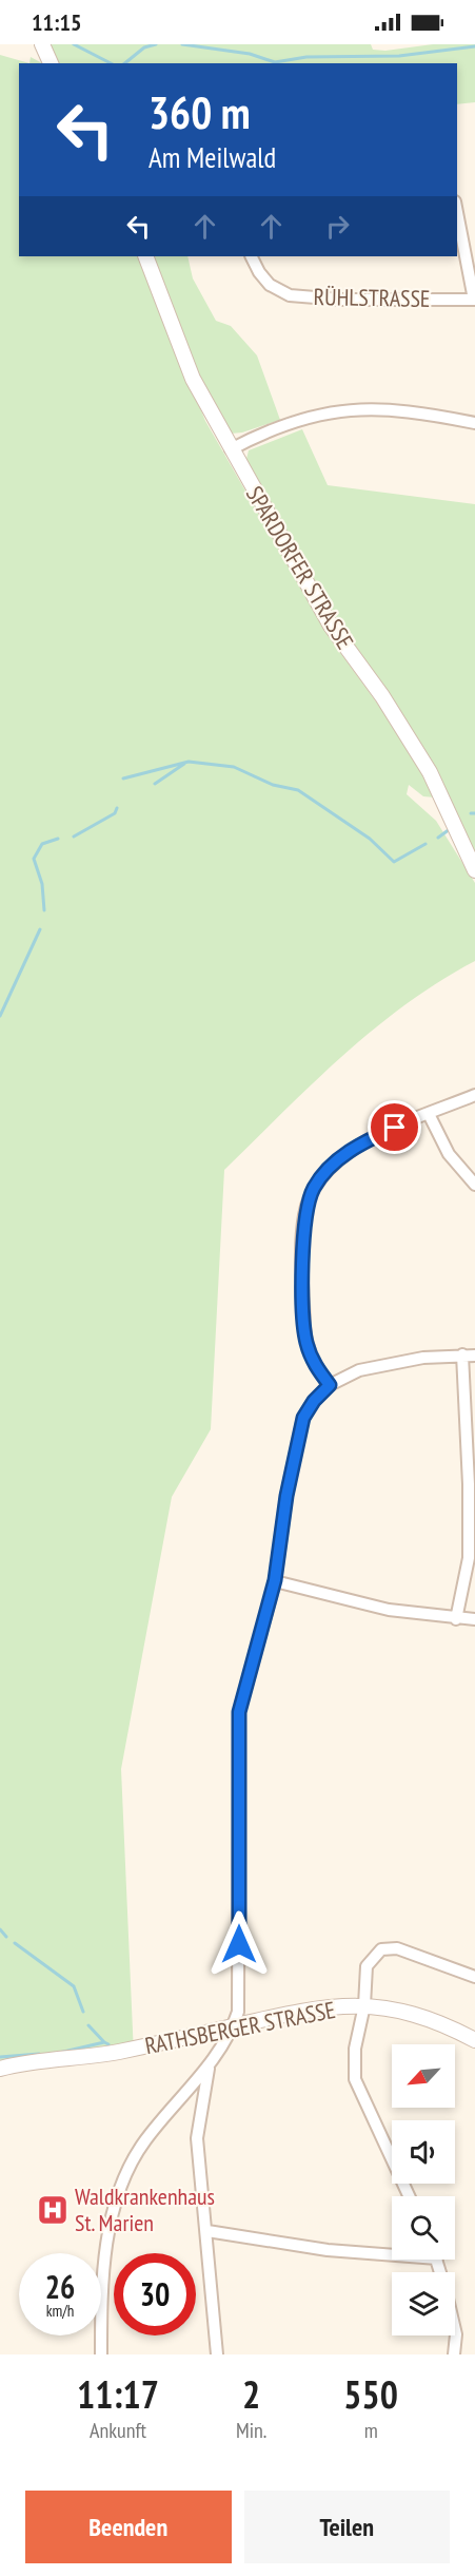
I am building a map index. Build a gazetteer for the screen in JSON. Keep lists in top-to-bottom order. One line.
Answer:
{"streets":{"street":["RÜHLSTRASSE","SPARDORFER STRASSE","RATHSBERGER STRASSE"]},"places":{"hospital":["Waldkrankenhaus St. Marien"]},"north":"bottom left","page":{"status":"11:15","turn":["360 m","Am Meilwald"],"speed":"26 km/h","limit":"30","eta":["11:17","Ankunft","2","Min.","550","m"],"buttons":["Beenden","Teilen"]}}
